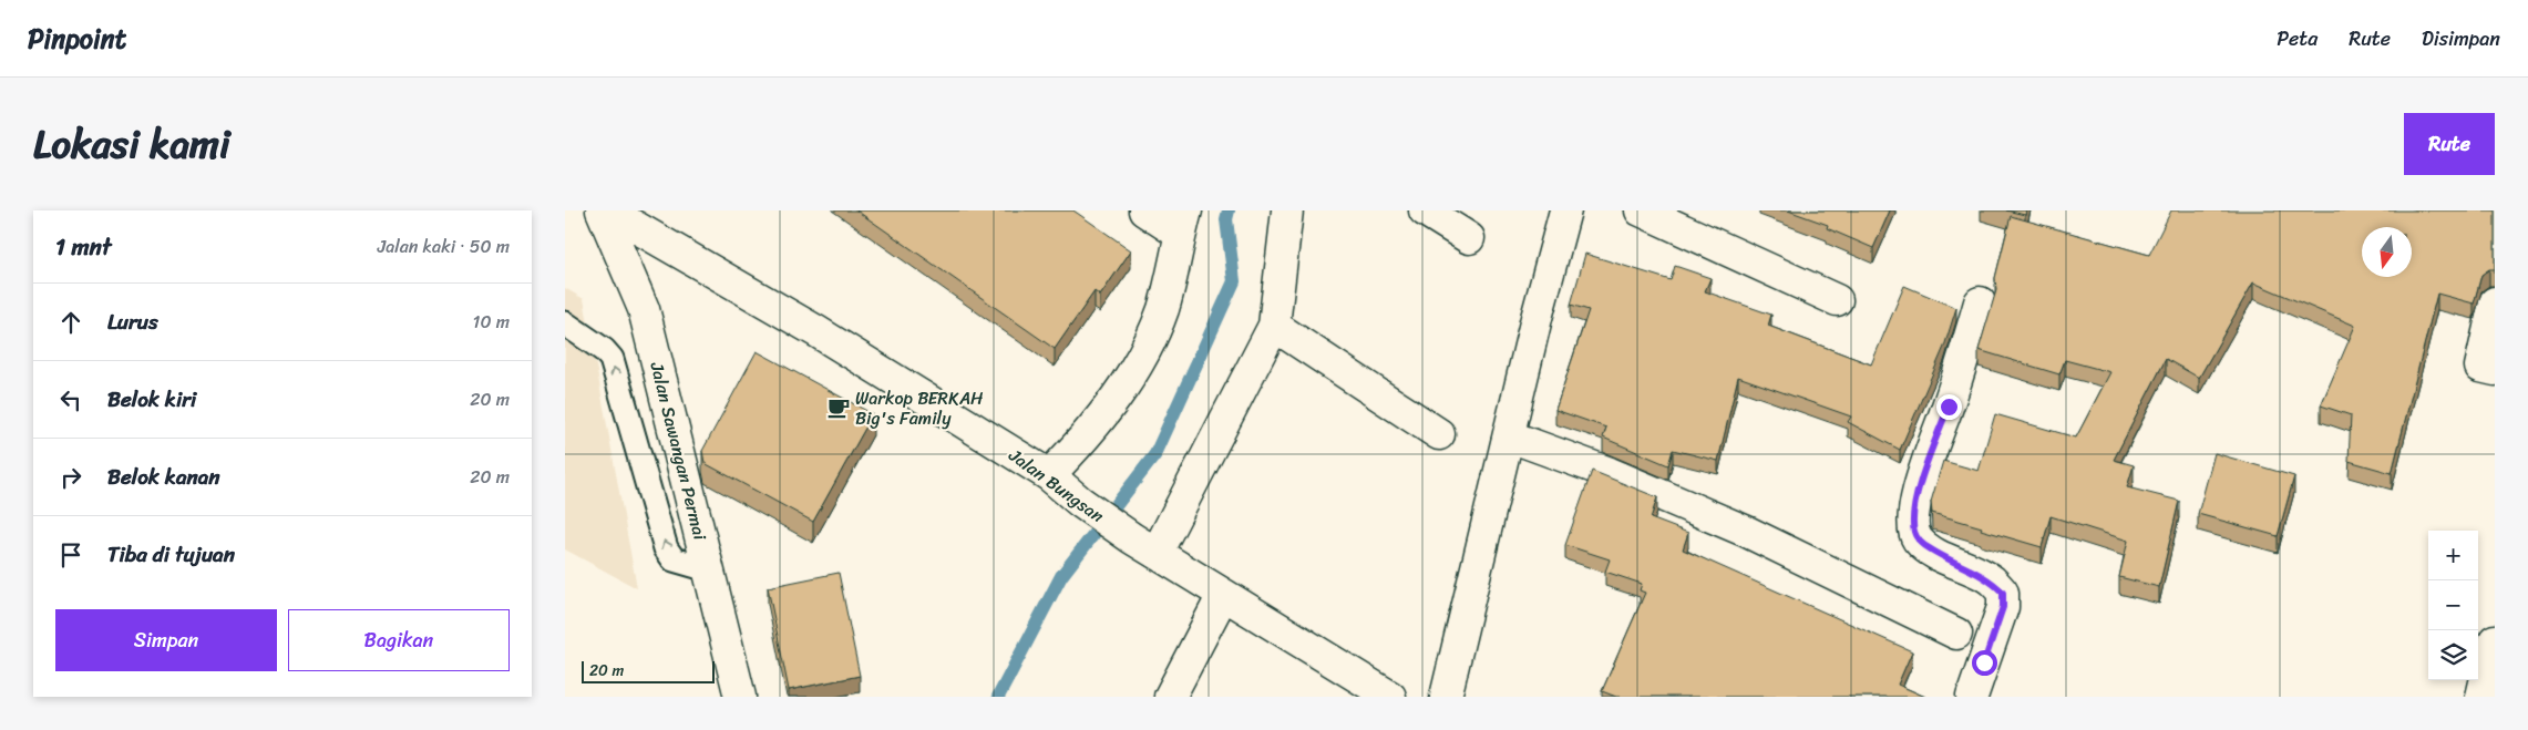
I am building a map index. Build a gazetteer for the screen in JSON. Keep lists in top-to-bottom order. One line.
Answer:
{"streets":{"street":["Jalan Sawangan Permai","Jalan Bungsan"]},"places":{"cafe":["Warkop BERKAH Big's Family"]},"scale_bar":"20 m","north":"bottom","page":{"header":"Pinpoint","nav":["Peta","Rute","Disimpan"],"title":"Lokasi kami","buttons":["Rute",["Simpan","Bagikan"]],"heading":["1 mnt","Jalan kaki · 50 m"],"list":[["Lurus","10 m"],["Belok kiri","20 m"],["Belok kanan","20 m"],"Tiba di tujuan"],"map_buttons":["+","−"],"scale":"20 m"}}
